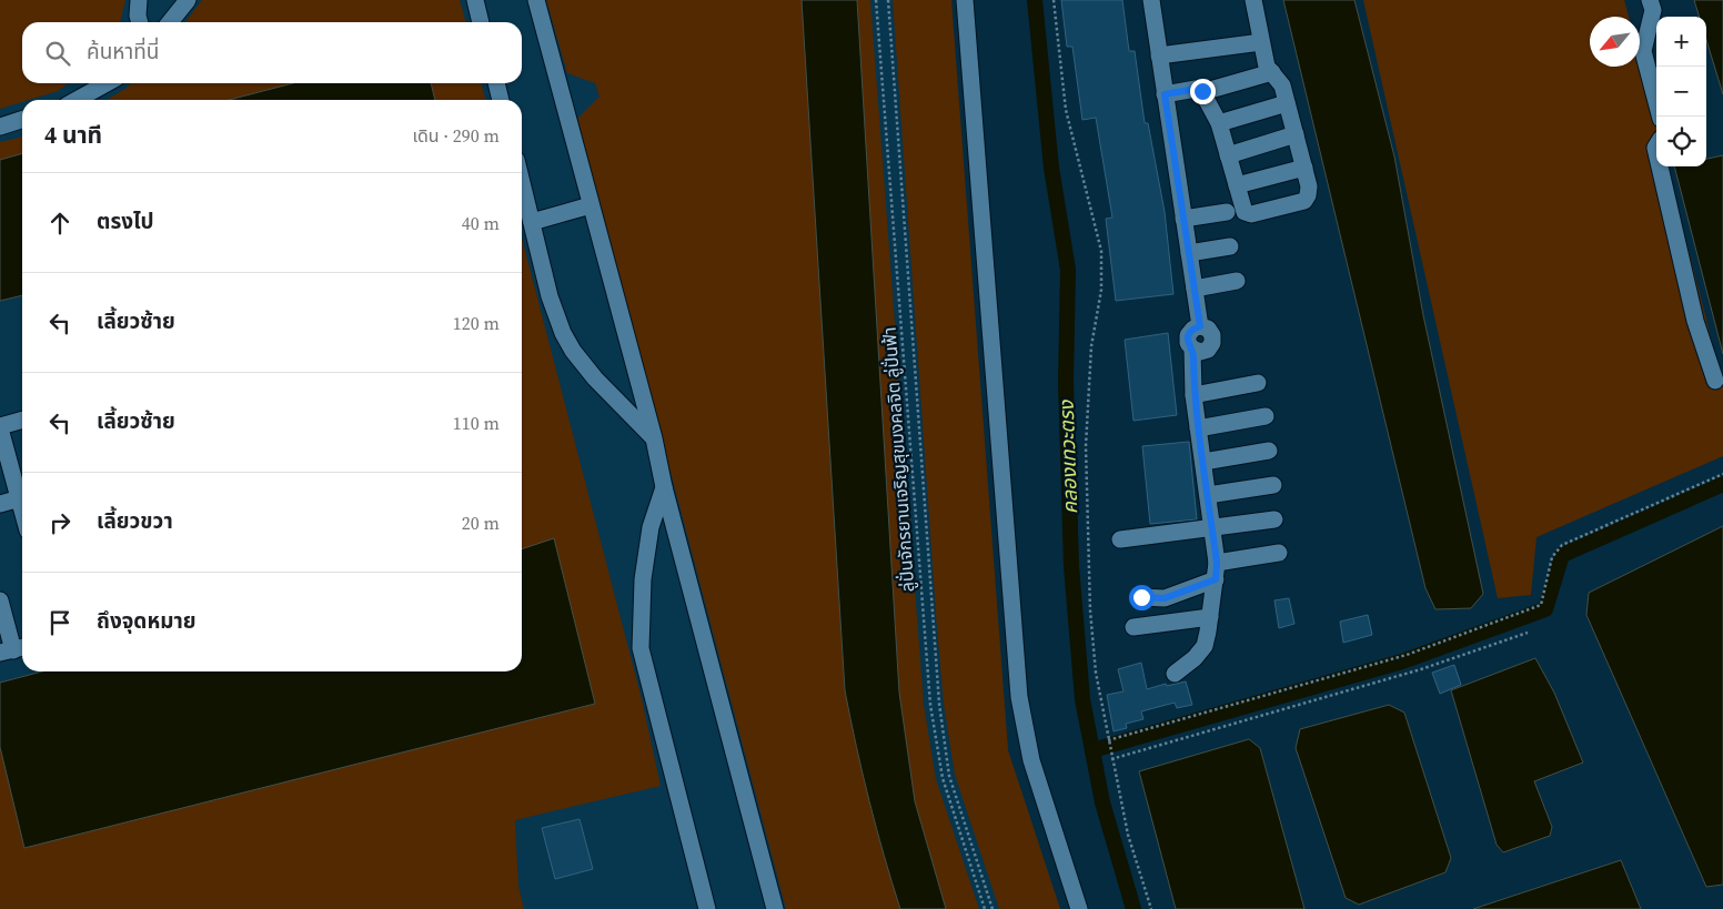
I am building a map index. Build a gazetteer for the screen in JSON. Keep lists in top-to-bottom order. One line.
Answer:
{"streets":{"path":["ลู่ปั่นจักรยานเจริญสุขมงคลจิต ลู่ปั่นฟ้า"]},"water":["คลองเทวะตรง"],"north":"bottom left","page":{"map_buttons":["+","−"],"search":"ค้นหาที่นี่","heading":["4 นาที","เดิน · 290 m"],"list":[["ตรงไป","40 m"],["เลี้ยวซ้าย","120 m"],["เลี้ยวซ้าย","110 m"],["เลี้ยวขวา","20 m"],"ถึงจุดหมาย"]}}
